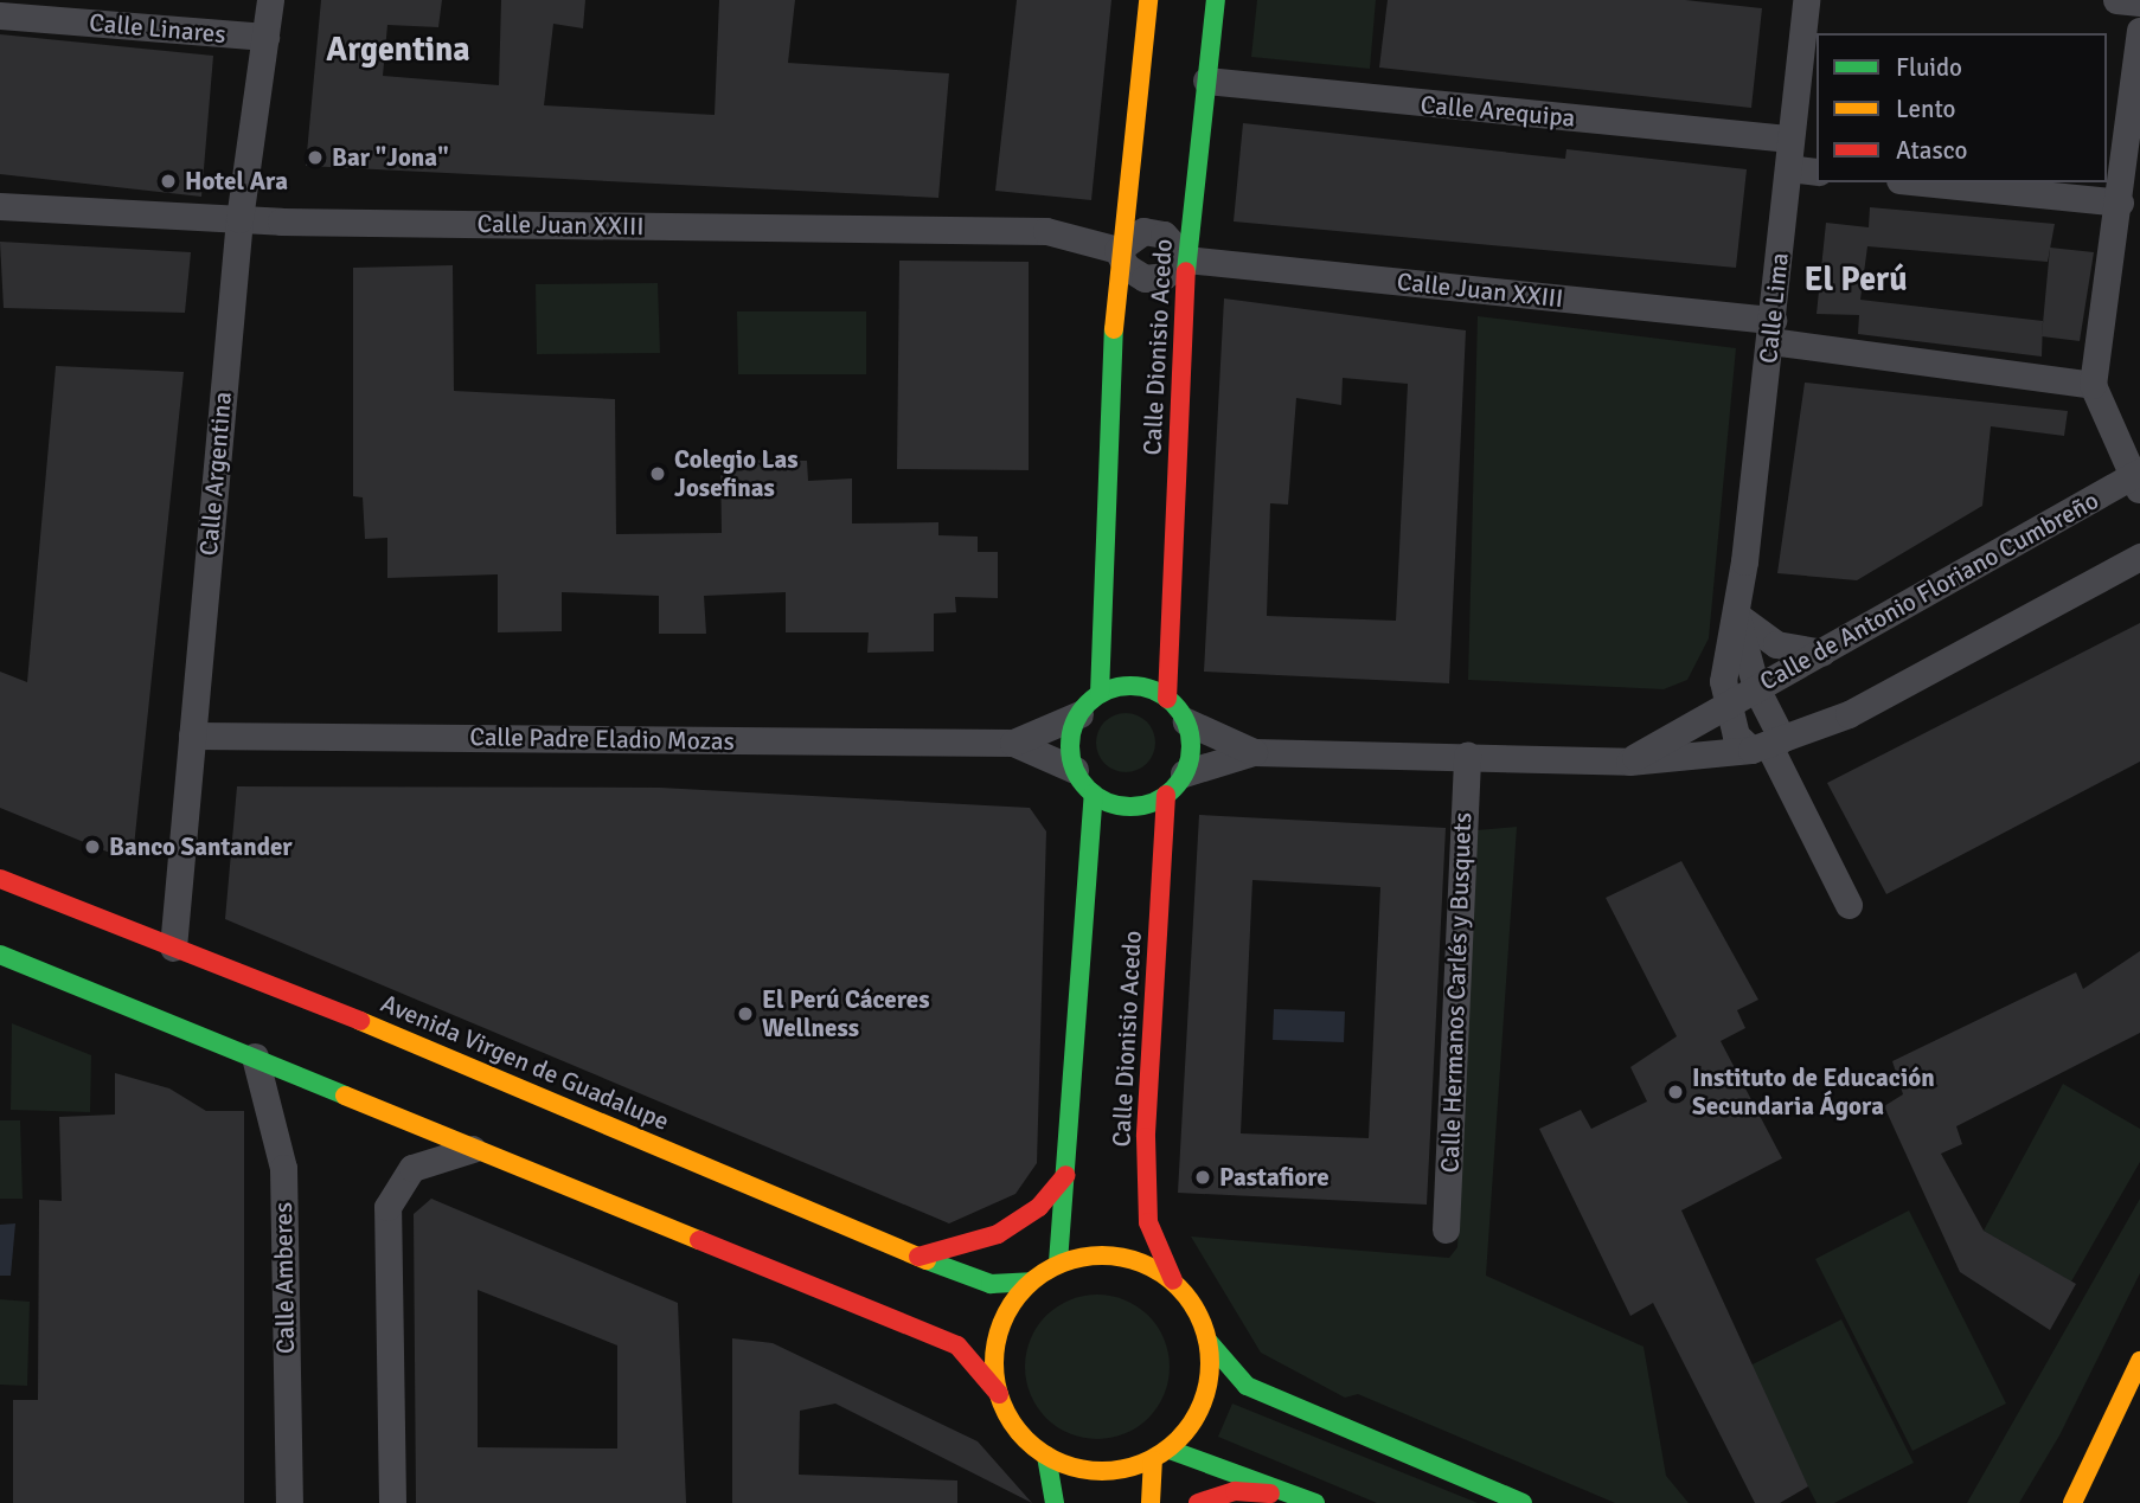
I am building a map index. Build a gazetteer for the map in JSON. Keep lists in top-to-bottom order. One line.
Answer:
{"streets":{"main road":["Calle Dionisio Acedo","Avenida Virgen de Guadalupe"],"street":["Calle Linares","Calle Arequipa","Calle Juan XXIII","Calle Lima","Calle Argentina","Calle de Antonio Floriano Cumbreño","Calle Padre Eladio Mozas","Calle Hermanos Carlés y Busquets","Calle Amberes"]},"crossings":[["Calle Linares","Calle Argentina"],["Calle Arequipa","Calle Lima"],["Calle Arequipa","Calle Dionisio Acedo"],["Calle Juan XXIII","Calle Lima"],["Calle Juan XXIII","Calle Dionisio Acedo"],["Calle Juan XXIII","Calle Argentina"],["Calle Lima","Calle de Antonio Floriano Cumbreño"],["Calle Dionisio Acedo","Calle Padre Eladio Mozas"],["Calle Dionisio Acedo","Avenida Virgen de Guadalupe"],["Calle Argentina","Calle Padre Eladio Mozas"],["Calle Argentina","Avenida Virgen de Guadalupe"]],"districts":["Argentina","El Perú"],"places":["Bar \"Jona\"","Hotel Ara","Colegio Las Josefinas","Banco Santander","El Perú Cáceres Wellness","Instituto de Educación Secundaria Ágora","Pastafiore"],"legend":["Fluido","Lento","Atasco"]}
